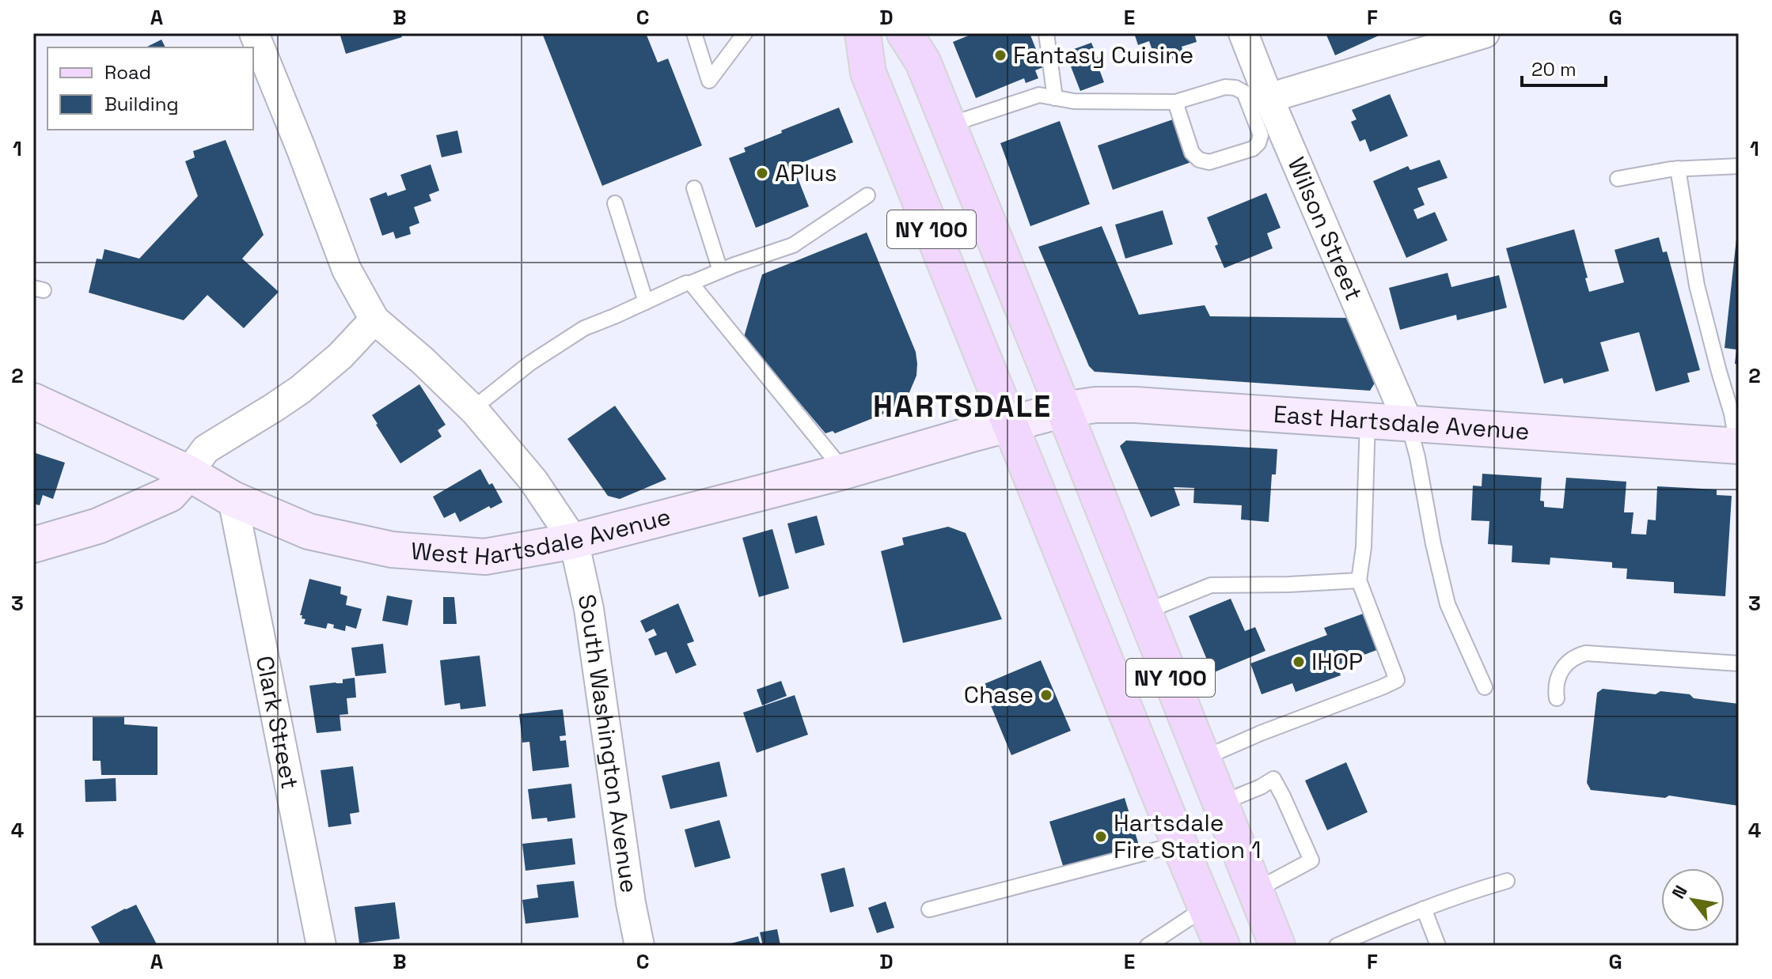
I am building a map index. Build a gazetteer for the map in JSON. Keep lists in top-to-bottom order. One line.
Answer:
{"streets":{"main road":["NY 100","East Hartsdale Avenue","West Hartsdale Avenue"],"street":["Wilson Street","Clark Street","South Washington Avenue"]},"crossings":[["Wilson Street","East Hartsdale Avenue"],["NY 100","East Hartsdale Avenue"],["NY 100","West Hartsdale Avenue"],["East Hartsdale Avenue","West Hartsdale Avenue"],["West Hartsdale Avenue","Clark Street"],["West Hartsdale Avenue","South Washington Avenue"]],"districts":["HARTSDALE"],"places":["Fantasy Cuisine","APlus","IHOP","Chase","Hartsdale Fire Station 1"],"legend":["Road","Building"],"scale_bar":"20 m","north":"top left","grid":{"columns":["A","B","C","D","E","F","G"],"rows":["1","2","3","4"]}}
